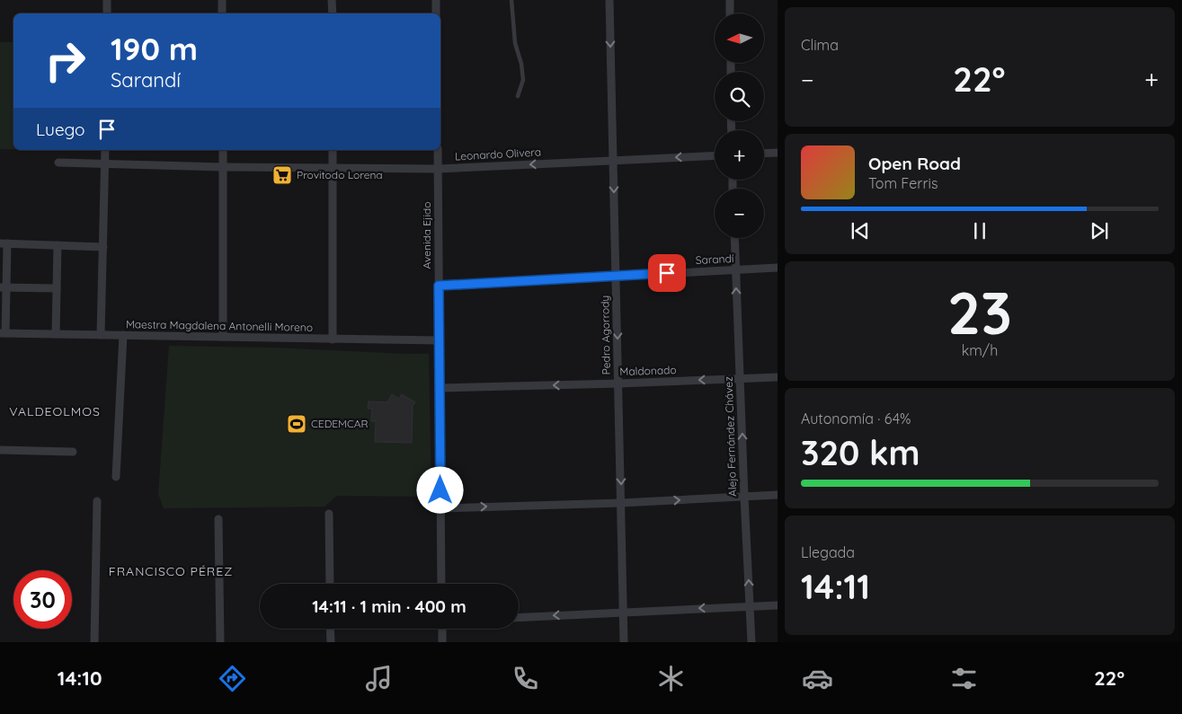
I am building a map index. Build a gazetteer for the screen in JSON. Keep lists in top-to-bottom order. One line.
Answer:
{"streets":{"street":["Leonardo Olivera","Avenida Ejido","Sarandí","Maestra Magdalena Antonelli Moreno","Pedro Agorrody","Maldonado","Alejo Fernández Chávez"]},"crossings":[["Leonardo Olivera","Avenida Ejido"],["Leonardo Olivera","Pedro Agorrody"],["Avenida Ejido","Sarandí"],["Avenida Ejido","Maestra Magdalena Antonelli Moreno"],["Avenida Ejido","Maldonado"],["Sarandí","Pedro Agorrody"],["Sarandí","Alejo Fernández Chávez"],["Pedro Agorrody","Maldonado"],["Maldonado","Alejo Fernández Chávez"]],"one_way":["Leonardo Olivera","Pedro Agorrody","Maldonado","Alejo Fernández Chávez"],"districts":["VALDEOLMOS","FRANCISCO PÉREZ"],"places":{"supermarket":["Provitodo Lorena"],"sports":["CEDEMCAR"]},"north":"left","page":{"tile":["Clima",["23","km/h"],["Autonomía · 64%","320 km"],["Llegada","14:11"]],"map_buttons":["+","−"],"turn":["190 m","Sarandí"],"heat":["−","22°","+"],"then":"Luego","song":["Open Road","Tom Ferris"],"limit":"30","trip":"14:11 · 1 min · 400 m","tabs":["14:10","22°"]}}
